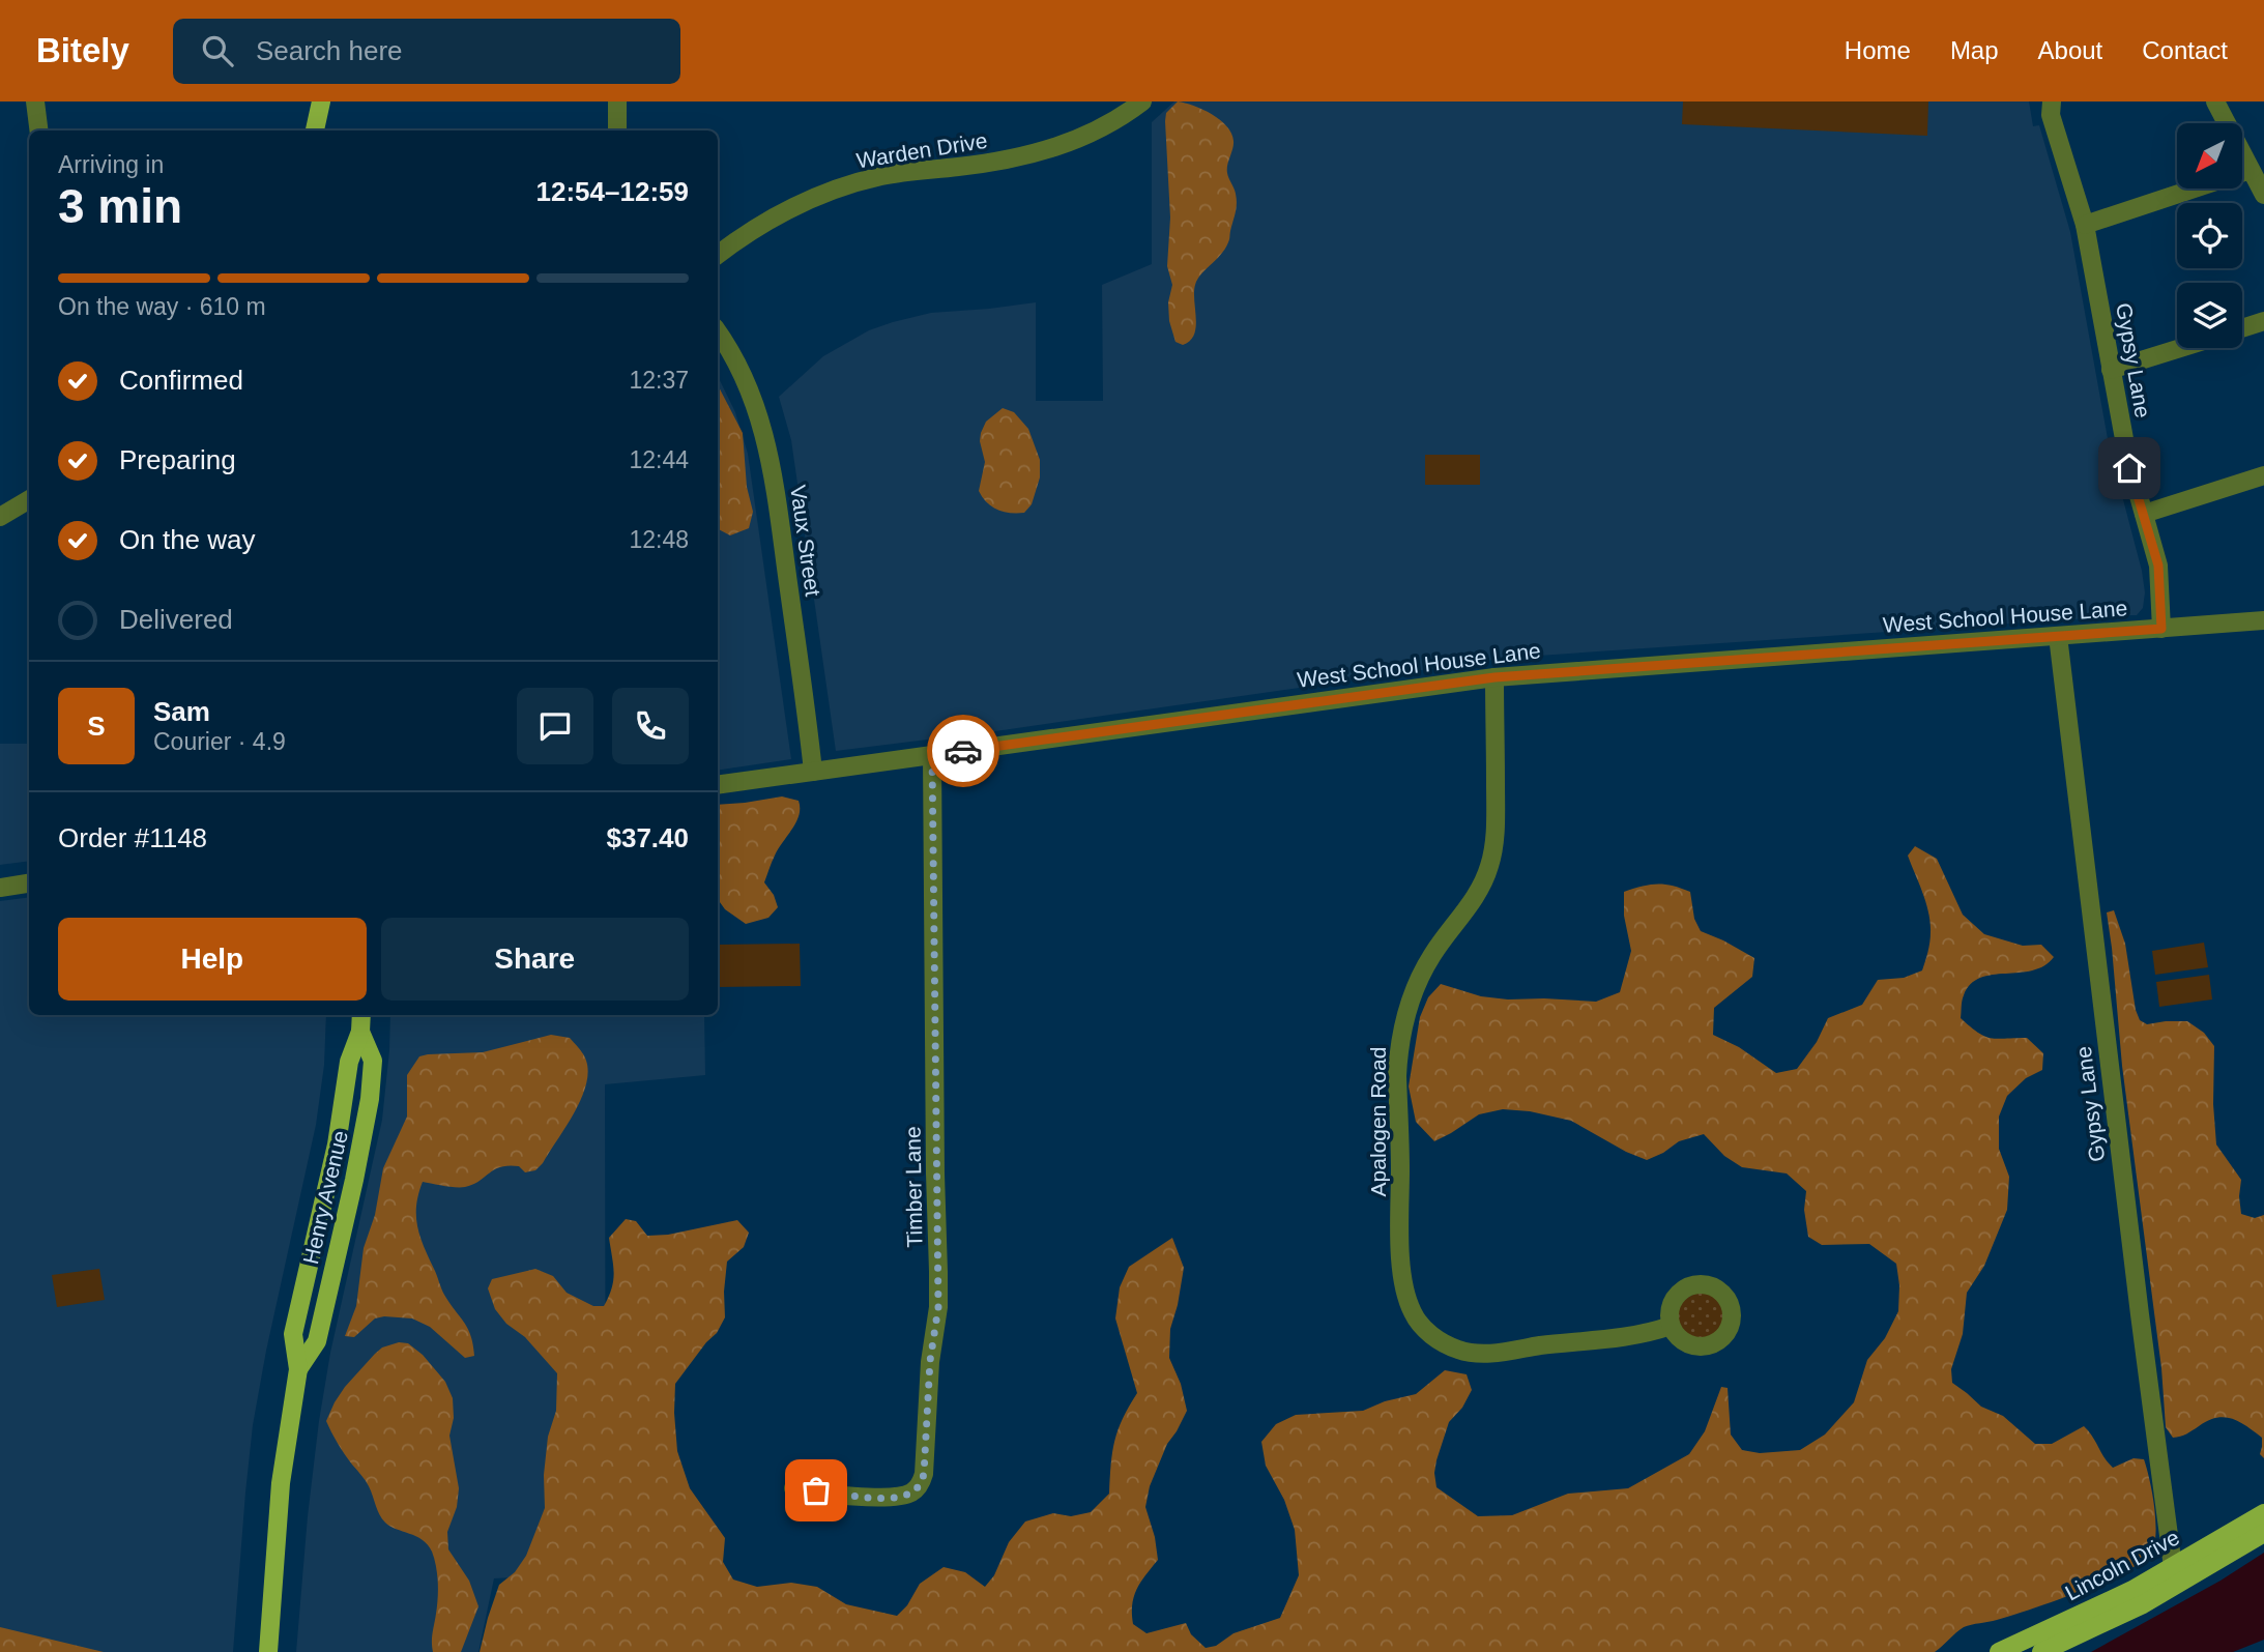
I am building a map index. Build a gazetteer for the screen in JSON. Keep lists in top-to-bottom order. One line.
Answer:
{"streets":{"main road":["Henry Avenue","Lincoln Drive"],"street":["Warden Drive","Gypsy Lane","Vaux Street","West School House Lane","Apalogen Road","Timber Lane"]},"crossings":[["Gypsy Lane","West School House Lane"],["Gypsy Lane","Lincoln Drive"],["Vaux Street","West School House Lane"],["West School House Lane","Apalogen Road"],["West School House Lane","Timber Lane"]],"north":"bottom left","page":{"header":"Bitely","search":"Search here","nav":["Home","Map","About","Contact"],"heading":["3 min","Arriving in","12:54–12:59"],"panel":["Sam","Courier · 4.9","Order #1148","$37.40"],"bar":"On the way · 610 m","list":[["Confirmed","12:37"],["Preparing","12:44"],["On the way","12:48"],"Delivered"],"round":"S","buttons":["Help","Share"]}}
